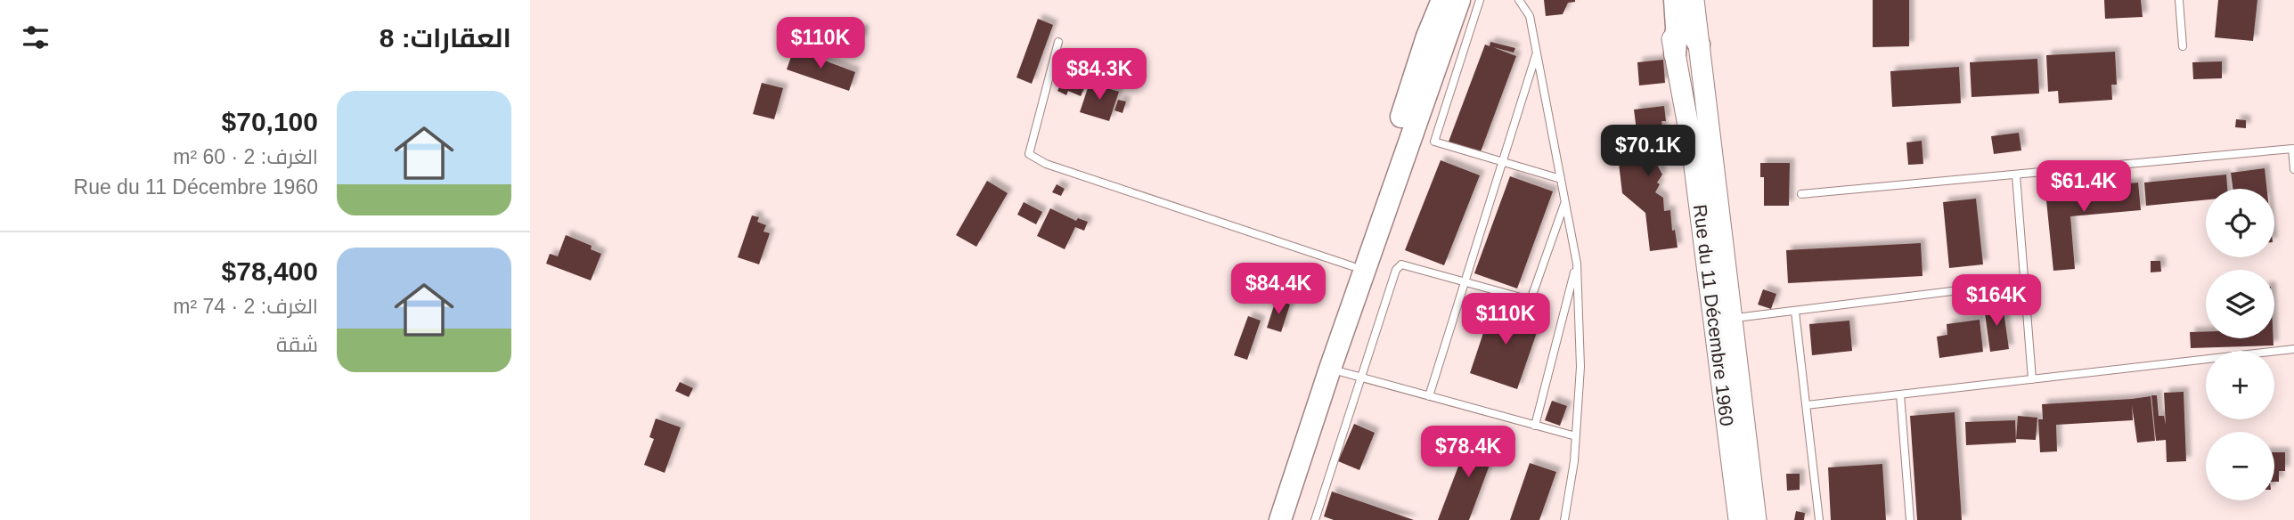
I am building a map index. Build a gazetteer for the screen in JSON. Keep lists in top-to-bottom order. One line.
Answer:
{"streets":{"main road":["Rue du 11 Décembre 1960"]},"page":{"heading":"العقارات: 8","price":["$110K","$84.3K","$70.1K","$61.4K","$84.4K","$164K","$110K","$78.4K"],"list":[{"name":"$70,100","note":"الغرف: 2 · 60 m² · Rue du 11 Décembre 1960"},{"name":"$78,400","note":"الغرف: 2 · 74 m² · شقة"}],"map_buttons":["+","−"]}}
